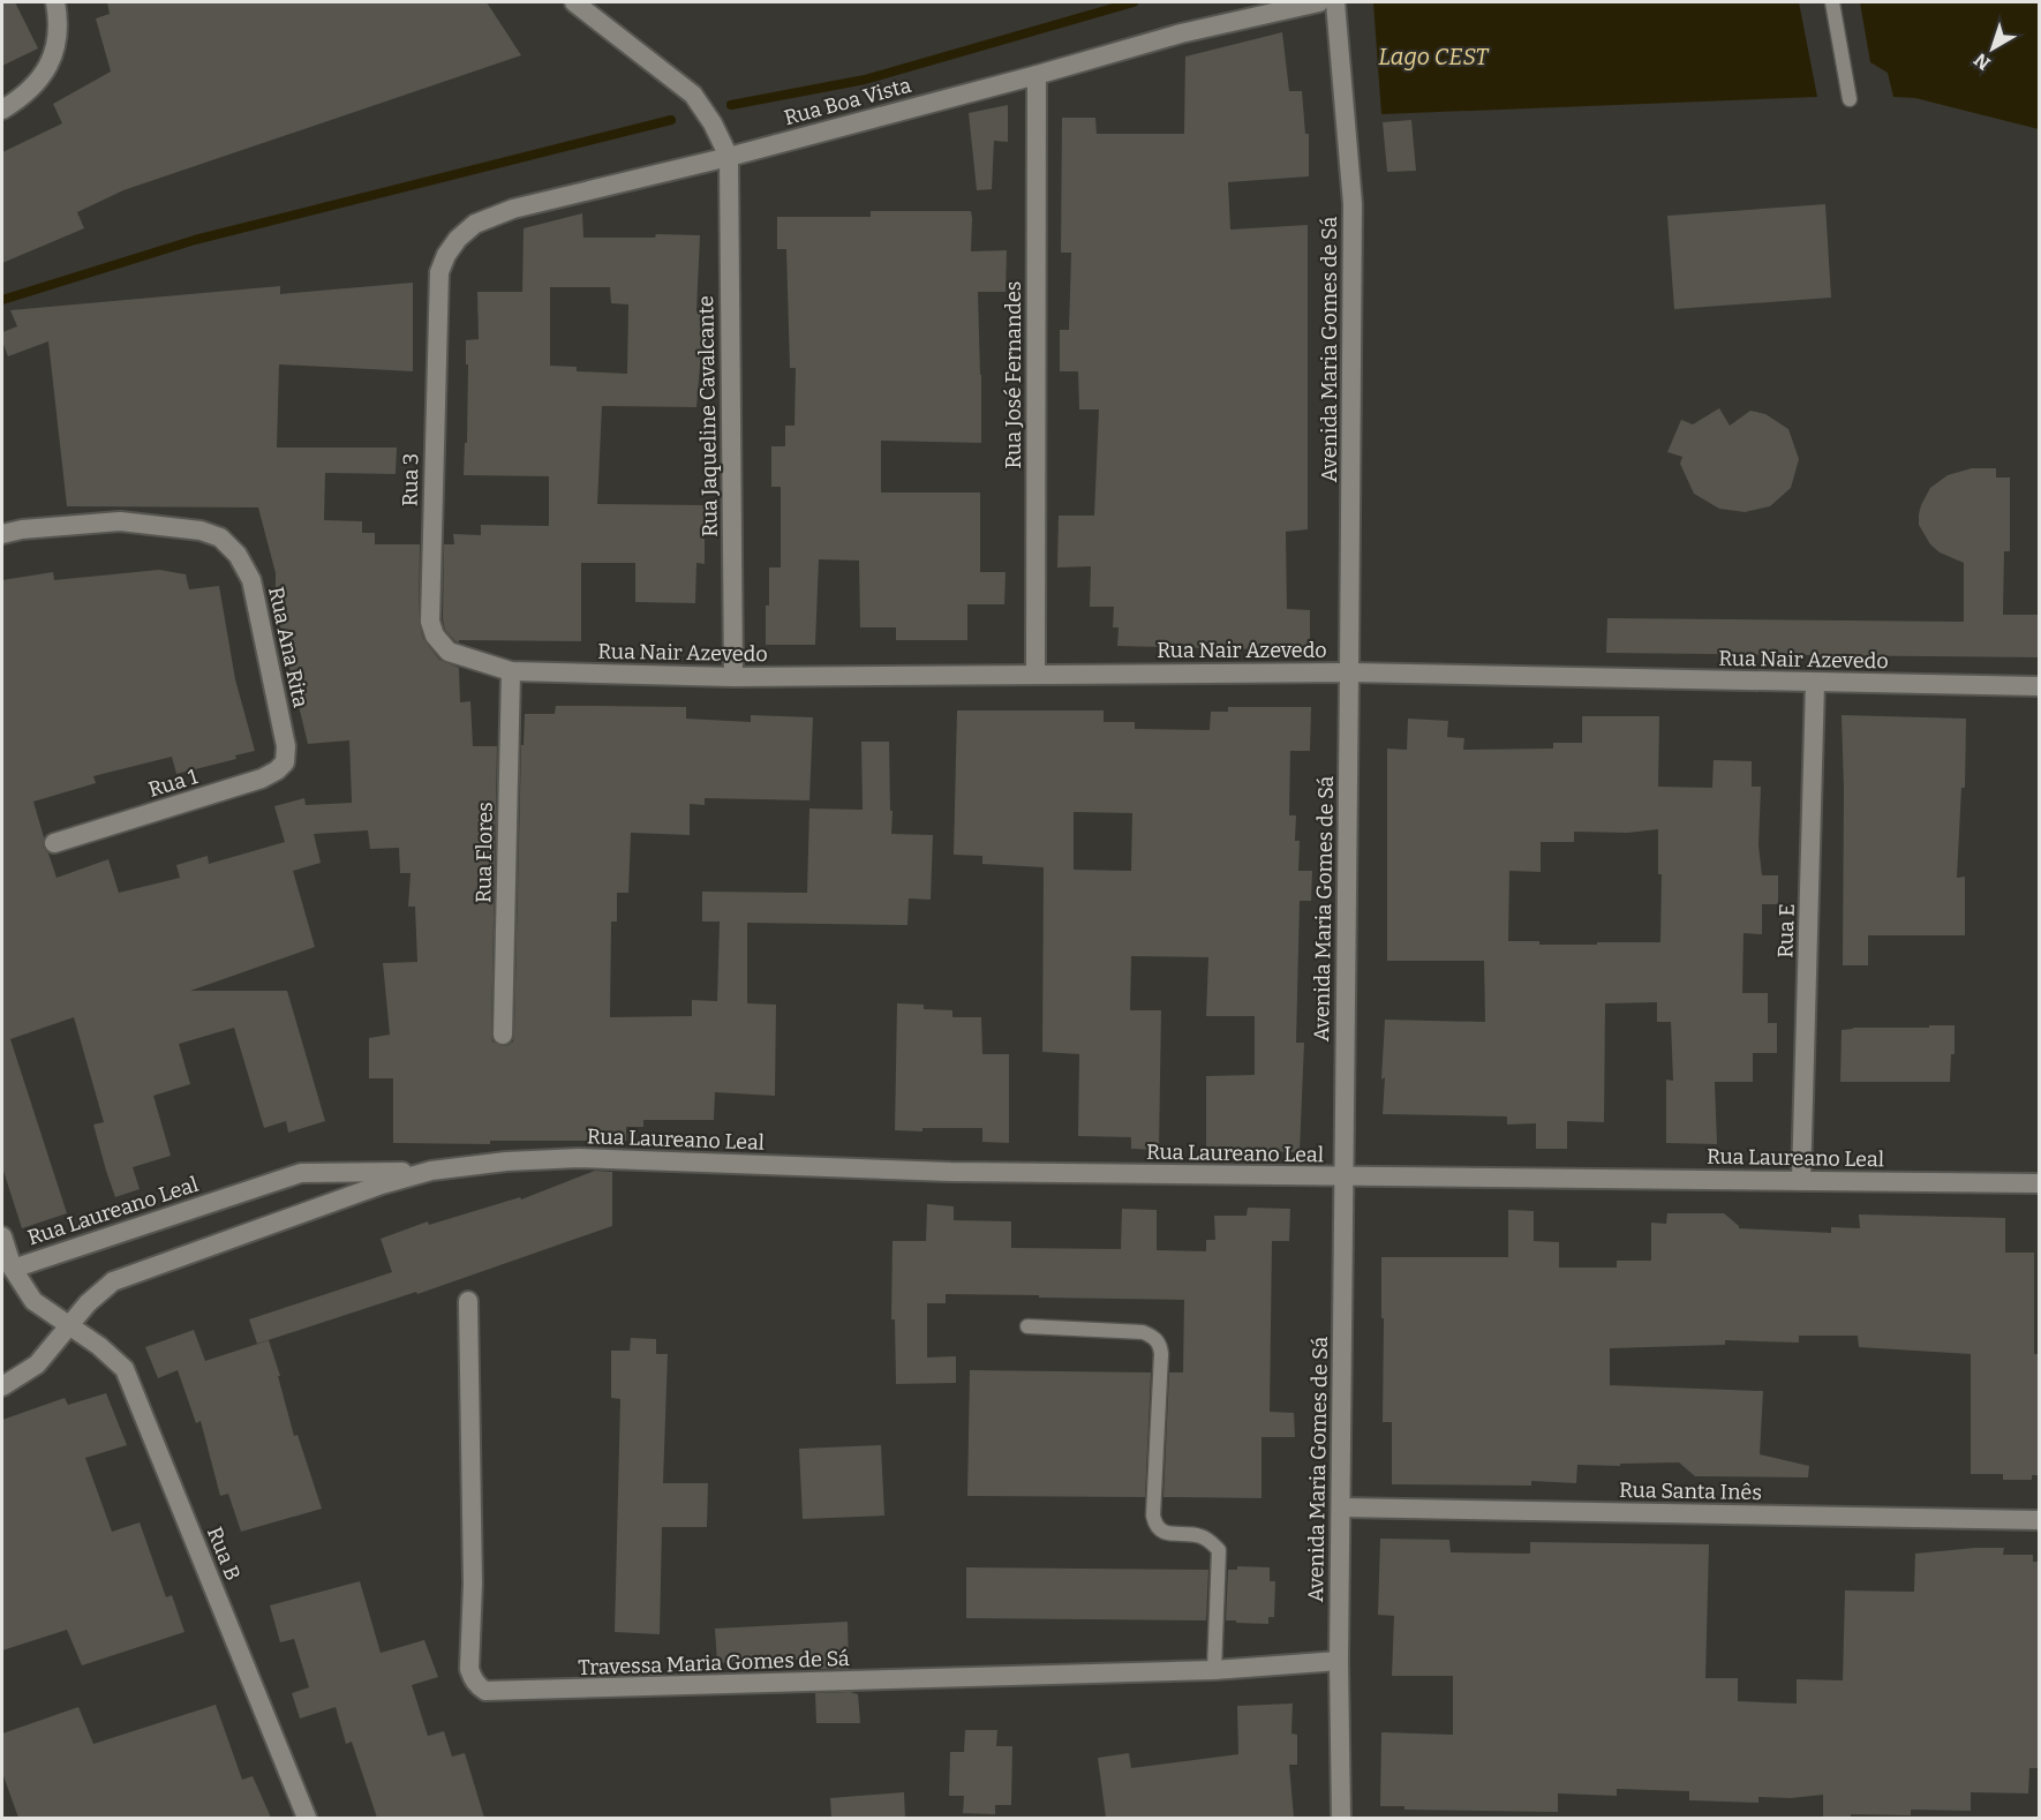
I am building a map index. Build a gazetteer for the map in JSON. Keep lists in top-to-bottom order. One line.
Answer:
{"streets":{"street":["Rua Boa Vista","Avenida Maria Gomes de Sá","Rua José Fernandes","Rua Jaqueline Cavalcante","Rua 3","Rua Ana Rita","Rua Nair Azevedo","Rua 1","Rua Flores","Rua E","Rua Laureano Leal","Rua Santa Inês","Rua B","Travessa Maria Gomes de Sá"]},"crossings":[["Rua Boa Vista","Rua José Fernandes"],["Rua Boa Vista","Rua Jaqueline Cavalcante"],["Rua Boa Vista","Rua 3"],["Avenida Maria Gomes de Sá","Rua Nair Azevedo"],["Avenida Maria Gomes de Sá","Rua Laureano Leal"],["Avenida Maria Gomes de Sá","Rua Santa Inês"],["Avenida Maria Gomes de Sá","Travessa Maria Gomes de Sá"],["Rua José Fernandes","Rua Nair Azevedo"],["Rua Jaqueline Cavalcante","Rua Nair Azevedo"],["Rua 3","Rua Nair Azevedo"],["Rua Ana Rita","Rua 1"],["Rua Nair Azevedo","Rua Flores"],["Rua Nair Azevedo","Rua E"],["Rua E","Rua Laureano Leal"],["Rua Laureano Leal","Rua B"]],"water":["Lago CEST"],"north":"bottom left"}
